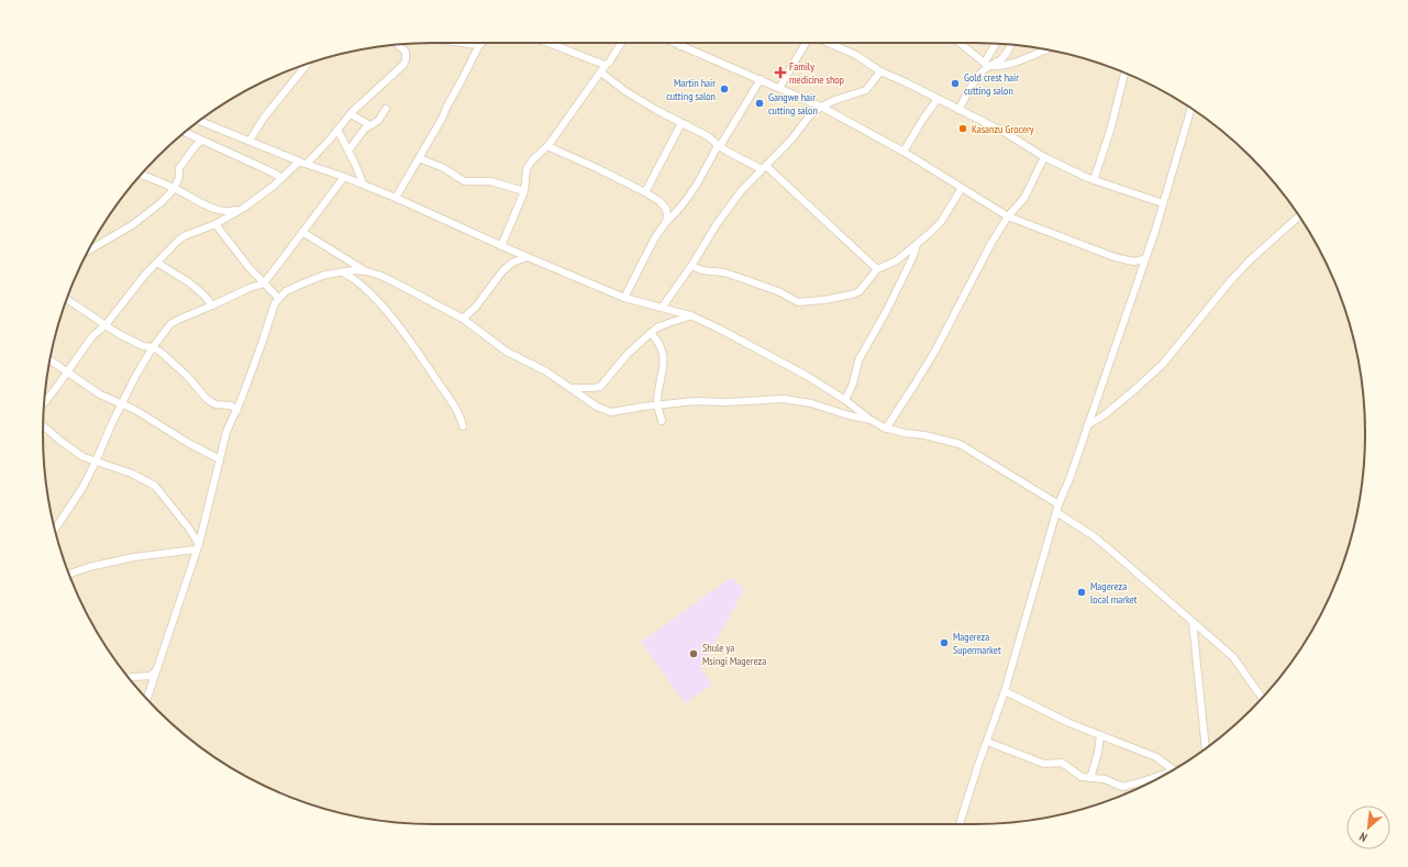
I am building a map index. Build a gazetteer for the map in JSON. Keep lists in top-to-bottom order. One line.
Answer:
{"places":{"health":["Family medicine shop"],"other":["Gold crest hair cutting salon","Martin hair cutting salon","Gangwe hair cutting salon","Kasanzu Grocery","Magereza local market","Magereza Supermarket","Shule ya Msingi Magereza"]},"north":"bottom left"}
